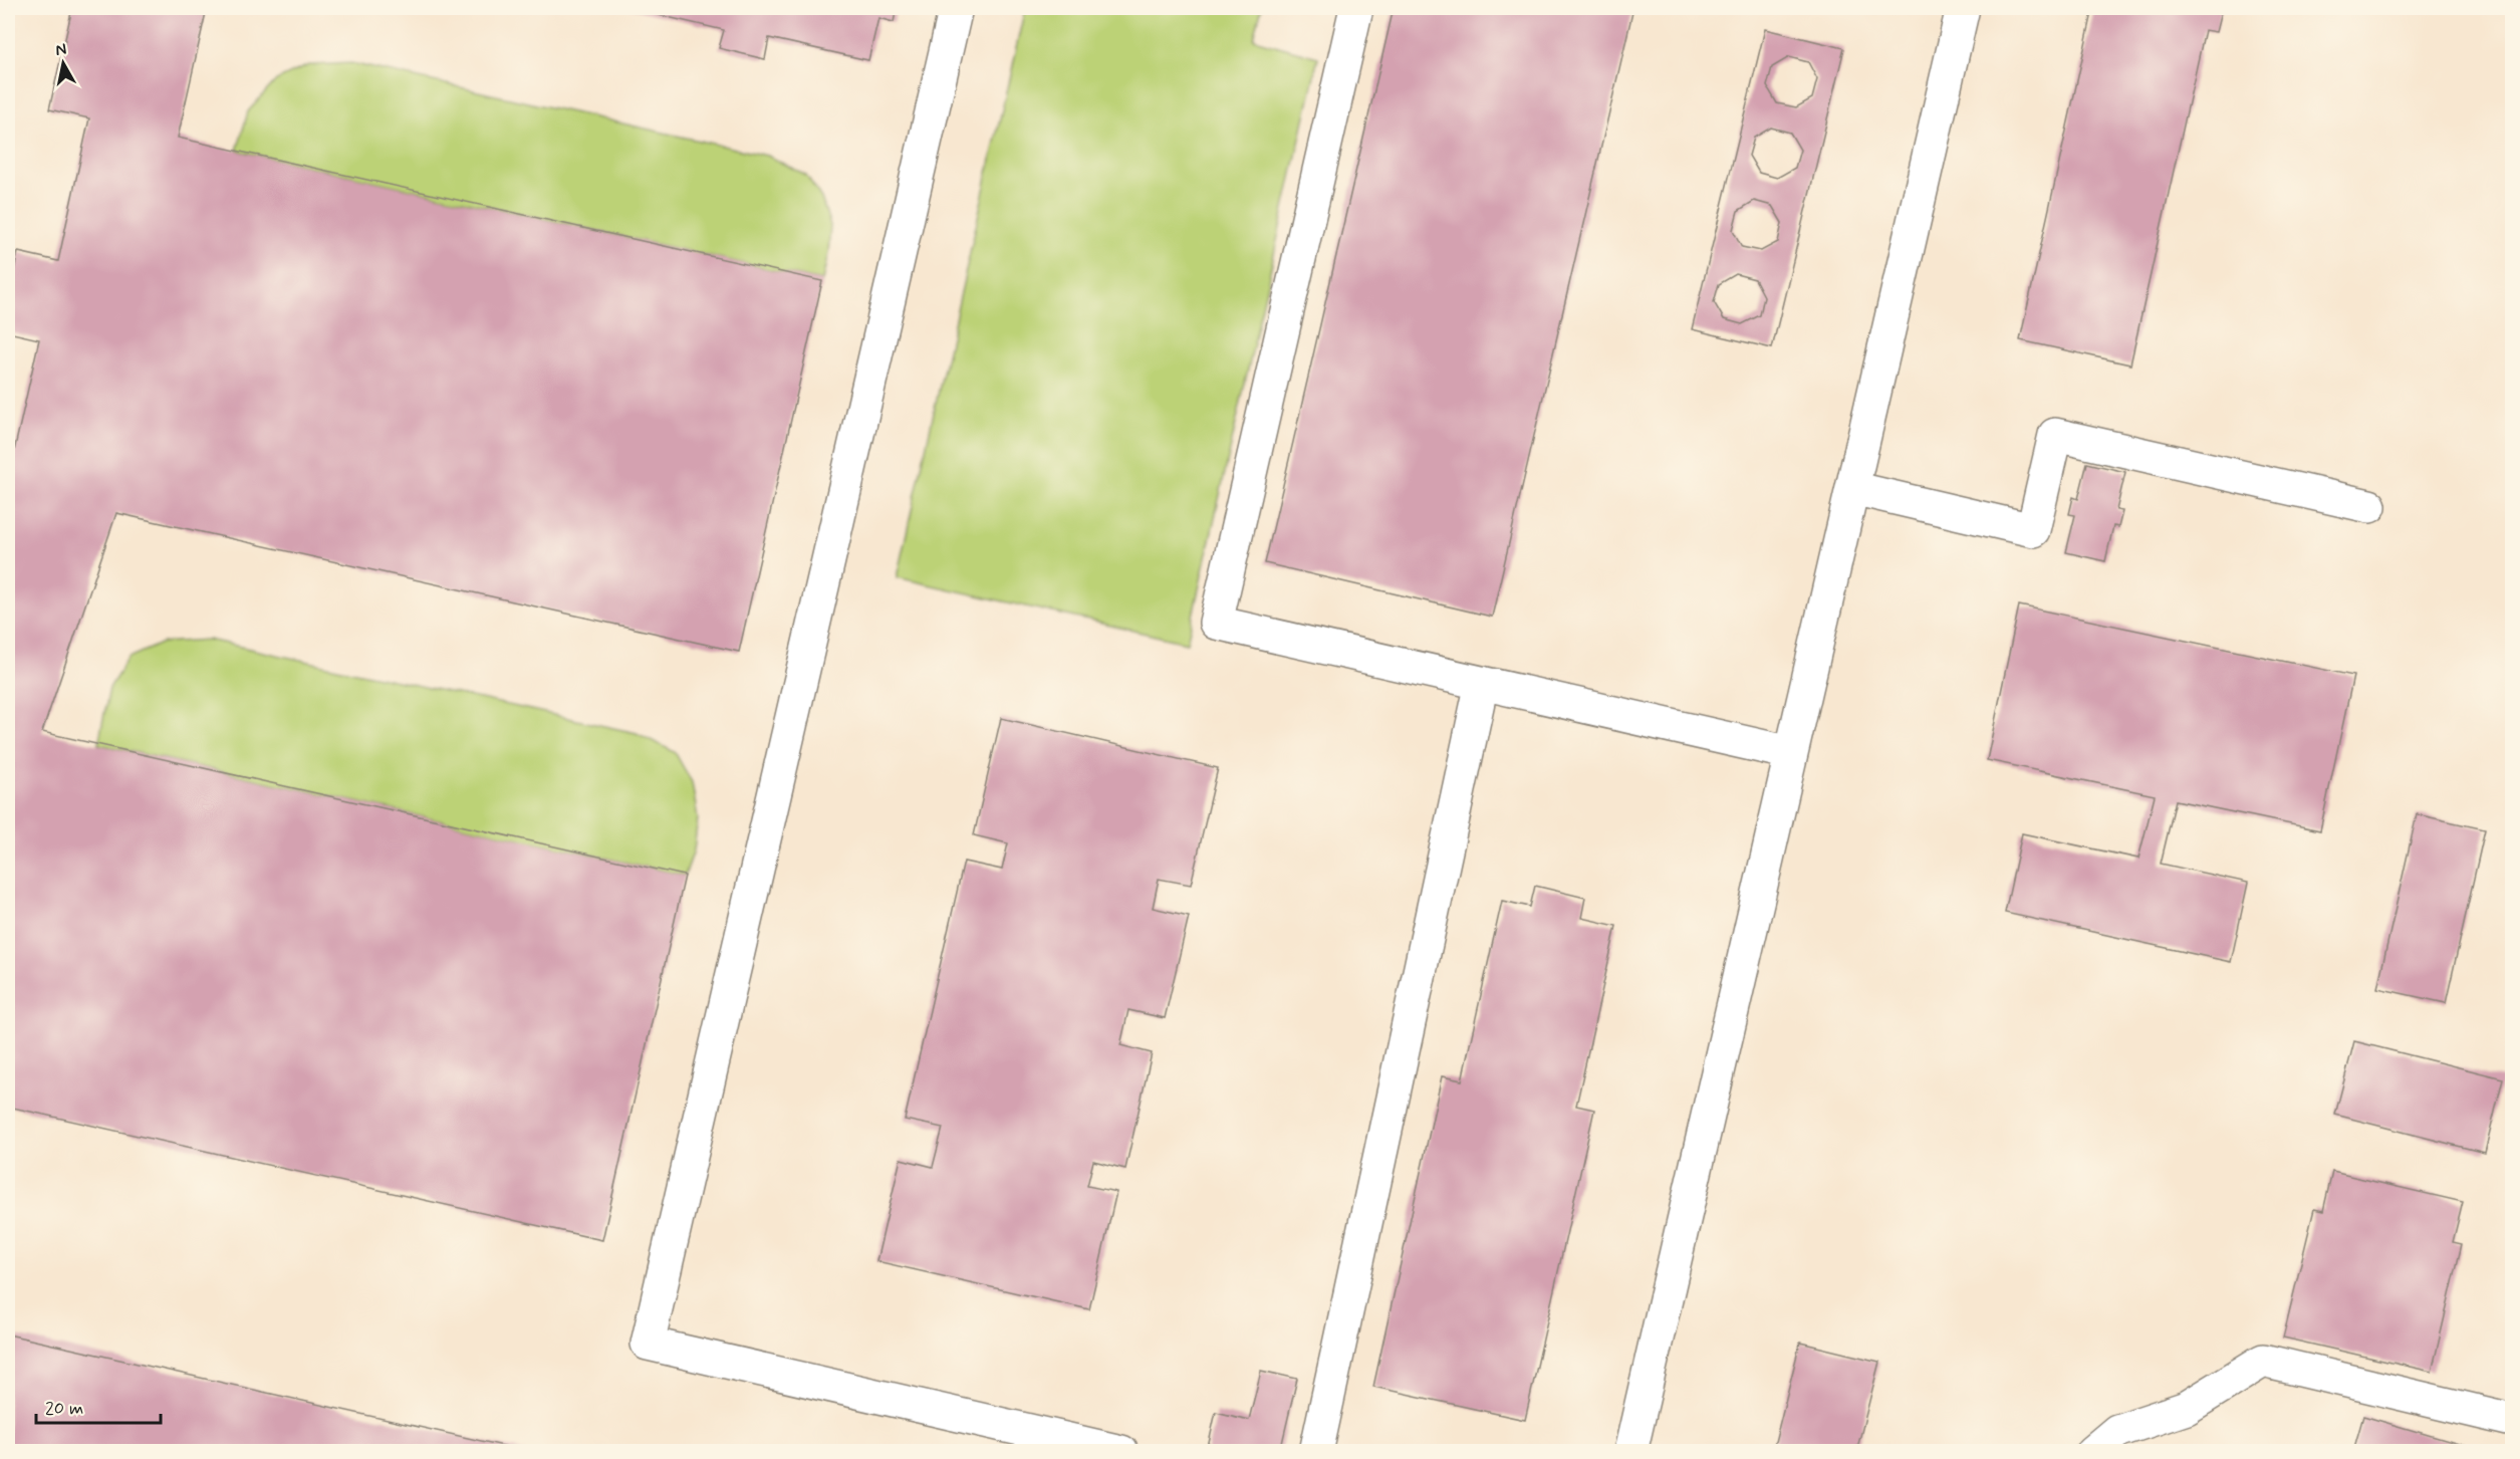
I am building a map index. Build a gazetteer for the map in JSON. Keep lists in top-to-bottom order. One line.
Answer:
{"scale_bar":"20 m","north":"top"}
